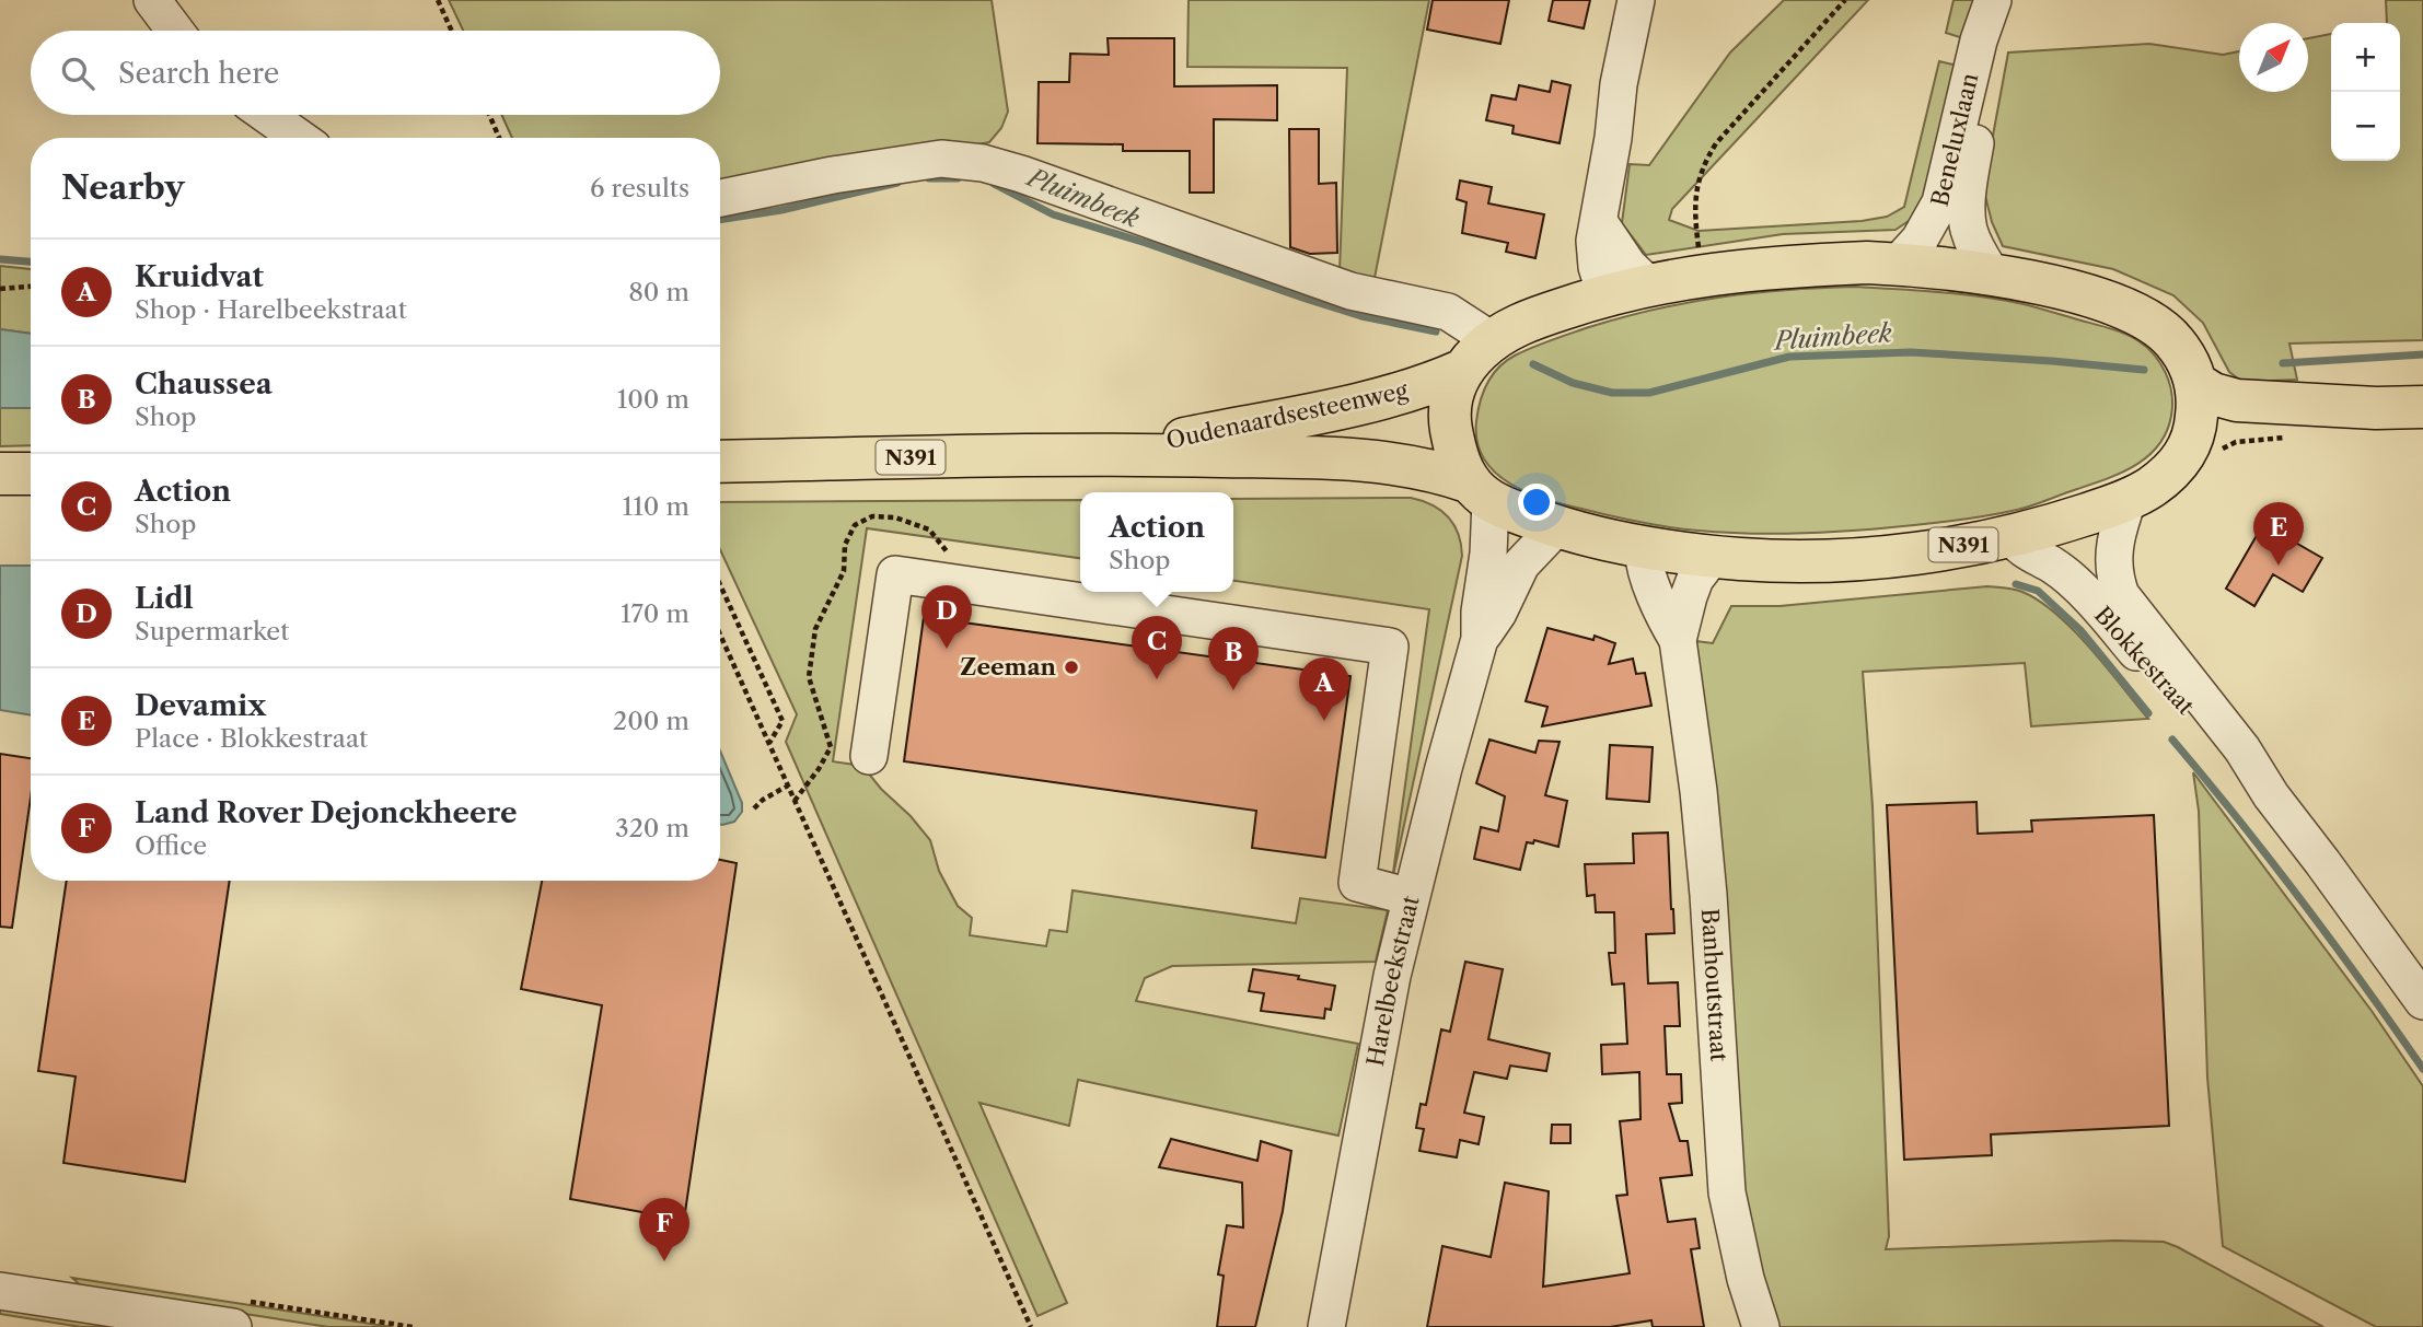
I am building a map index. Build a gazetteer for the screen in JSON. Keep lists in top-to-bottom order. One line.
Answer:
{"streets":{"main road":["Oudenaardsesteenweg","N391"],"street":["Beneluxlaan","Blokkestraat","Harelbeekstraat","Banhoutstraat"]},"crossings":[["Beneluxlaan","N391"],["Oudenaardsesteenweg","N391"],["Oudenaardsesteenweg","Harelbeekstraat"],["N391","Blokkestraat"],["N391","Harelbeekstraat"],["N391","Banhoutstraat"]],"water":["Pluimbeek"],"places":["Zeeman"],"north":"top right","page":{"map_buttons":["+","−"],"search":"Search here","heading":["Nearby","6 results"],"list":[{"mark":"A","name":"Kruidvat","note":"Shop · Harelbeekstraat","value":"80 m"},{"mark":"B","name":"Chaussea","note":"Shop","value":"100 m"},{"mark":"C","name":"Action","note":"Shop","value":"110 m"},{"mark":"D","name":"Lidl","note":"Supermarket","value":"170 m"},{"mark":"E","name":"Devamix","note":"Place · Blokkestraat","value":"200 m"},{"mark":"F","name":"Land Rover Dejonckheere","note":"Office","value":"320 m"}],"popup":["Action","Shop"],"pins":["E","D","C","B","A","F"]}}
